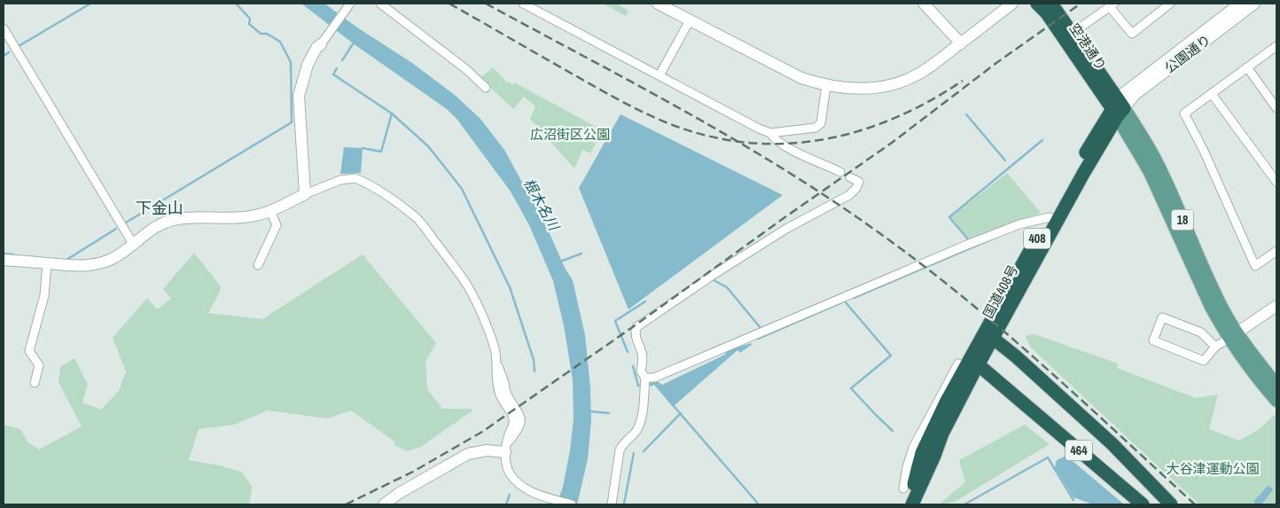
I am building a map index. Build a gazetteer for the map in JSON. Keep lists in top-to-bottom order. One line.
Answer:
{"streets":{"highway":["空港通り","408","国道408号","464"],"main road":["18"],"street":["公園通り"]},"crossings":[["空港通り","公園通り"],["空港通り","18"],["空港通り","国道408号"],["公園通り","18"],["公園通り","国道408号"],["18","国道408号"],["国道408号","464"]],"districts":["下金山"],"water":["根木名川"],"parks":["広沼街区公園","大谷津運動公園"]}
